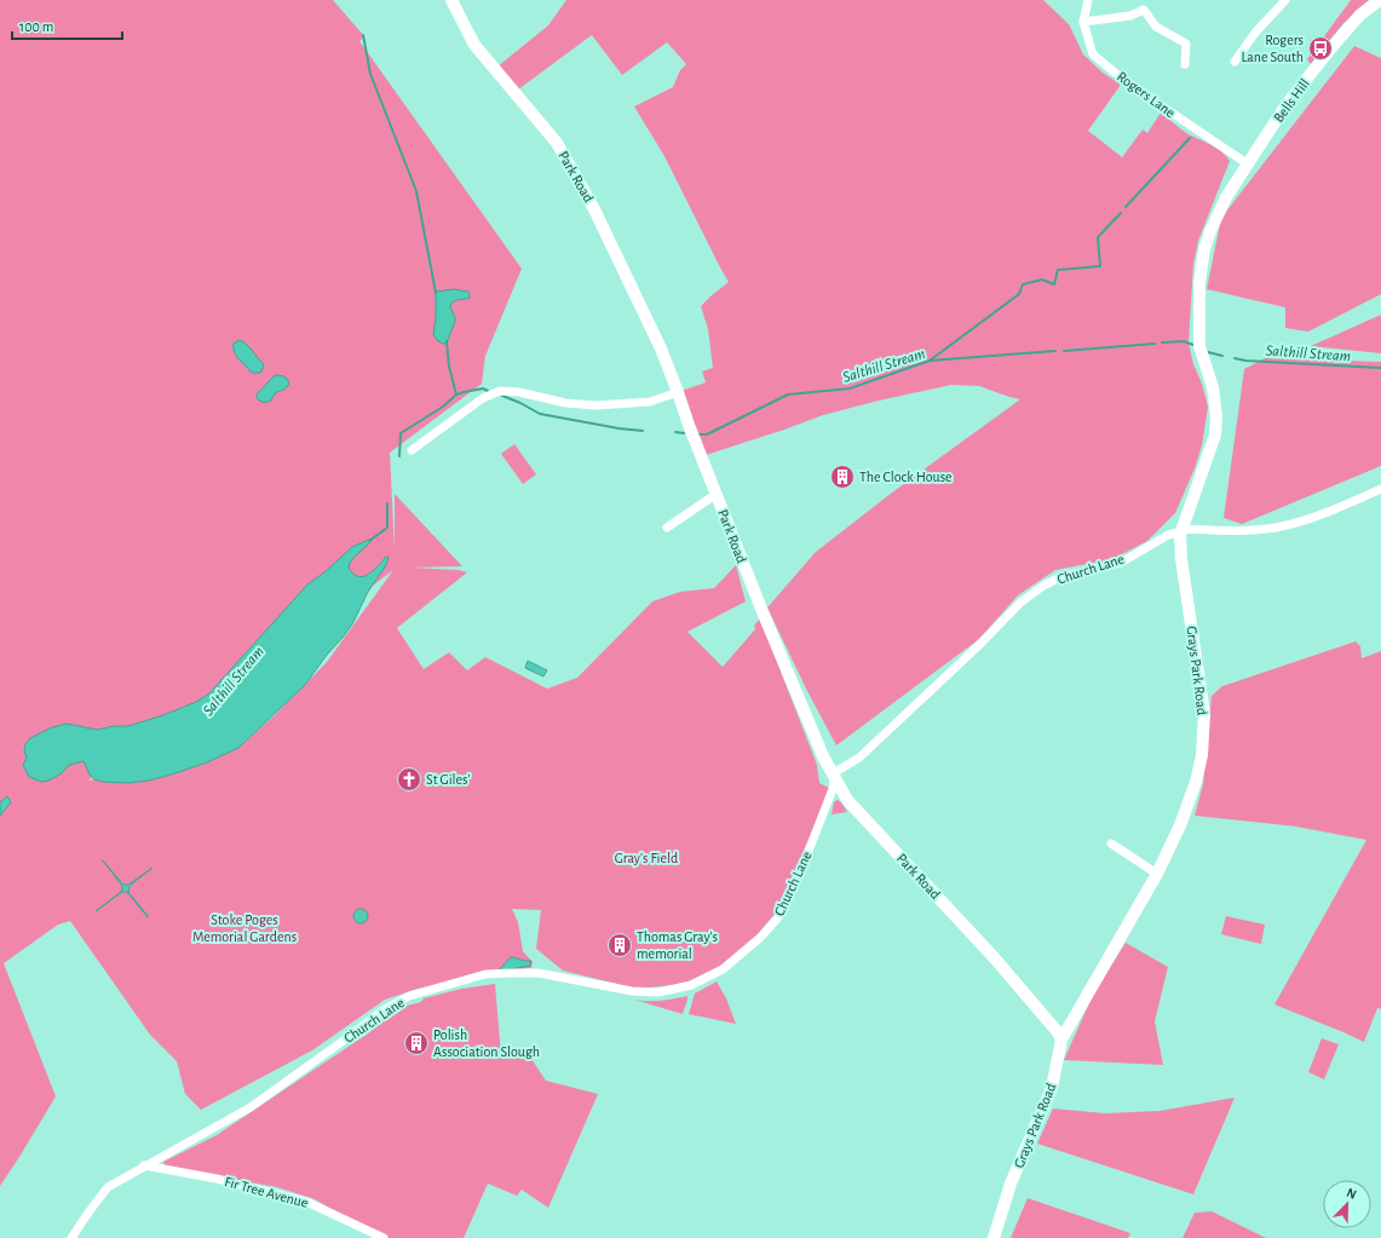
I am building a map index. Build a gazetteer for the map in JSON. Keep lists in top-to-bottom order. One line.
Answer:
{"streets":{"main road":["Bells Hill","Park Road","Grays Park Road"],"street":["Rogers Lane","Church Lane","Fir Tree Avenue"]},"crossings":[["Rogers Lane","Bells Hill"],["Rogers Lane","Grays Park Road"],["Bells Hill","Grays Park Road"],["Park Road","Church Lane"],["Park Road","Grays Park Road"],["Church Lane","Grays Park Road"],["Church Lane","Fir Tree Avenue"]],"water":["Salthill Stream"],"parks":["Gray's Field","Stoke Poges Memorial Gardens"],"places":{"bus stop":["Rogers Lane South"],"building":["The Clock House","Thomas Gray's memorial","Polish Association Slough"],"church":["St Giles'"]},"scale_bar":"100 m","north":"top right"}
